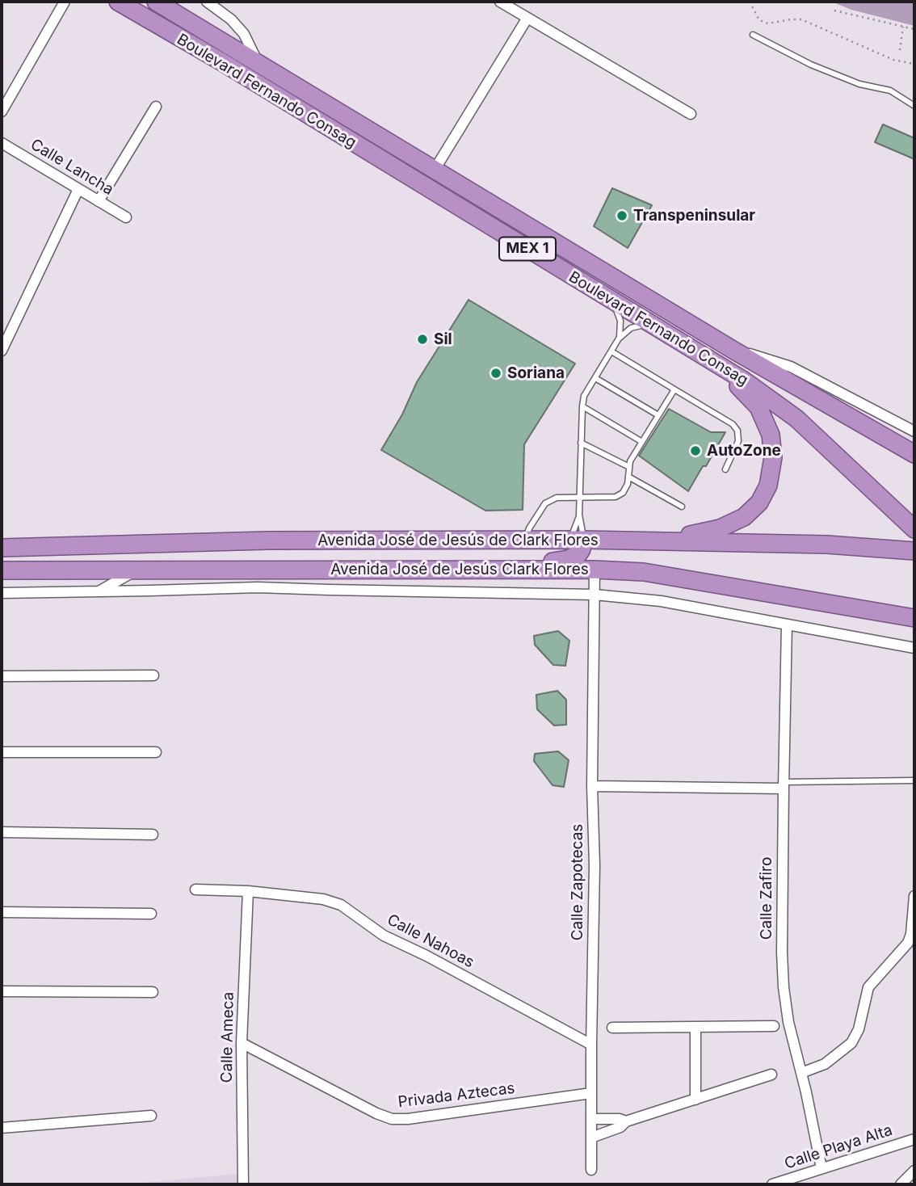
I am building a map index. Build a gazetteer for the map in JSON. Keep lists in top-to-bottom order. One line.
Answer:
{"streets":{"highway":["Boulevard Fernando Consag","MEX 1","Avenida José de Jesús de Clark Flores","Avenida José de Jesús Clark Flores"],"street":["Calle Lancha","Calle Zapotecas","Calle Zafiro","Calle Nahoas","Calle Ameca","Privada Aztecas","Calle Playa Alta"]},"crossings":[["Avenida José de Jesús Clark Flores","Calle Zapotecas"],["Calle Zapotecas","Calle Nahoas"],["Calle Zapotecas","Privada Aztecas"],["Calle Zafiro","Calle Playa Alta"],["Calle Nahoas","Calle Ameca"],["Calle Ameca","Privada Aztecas"]],"places":["Transpeninsular","Sil","Soriana","AutoZone"]}
